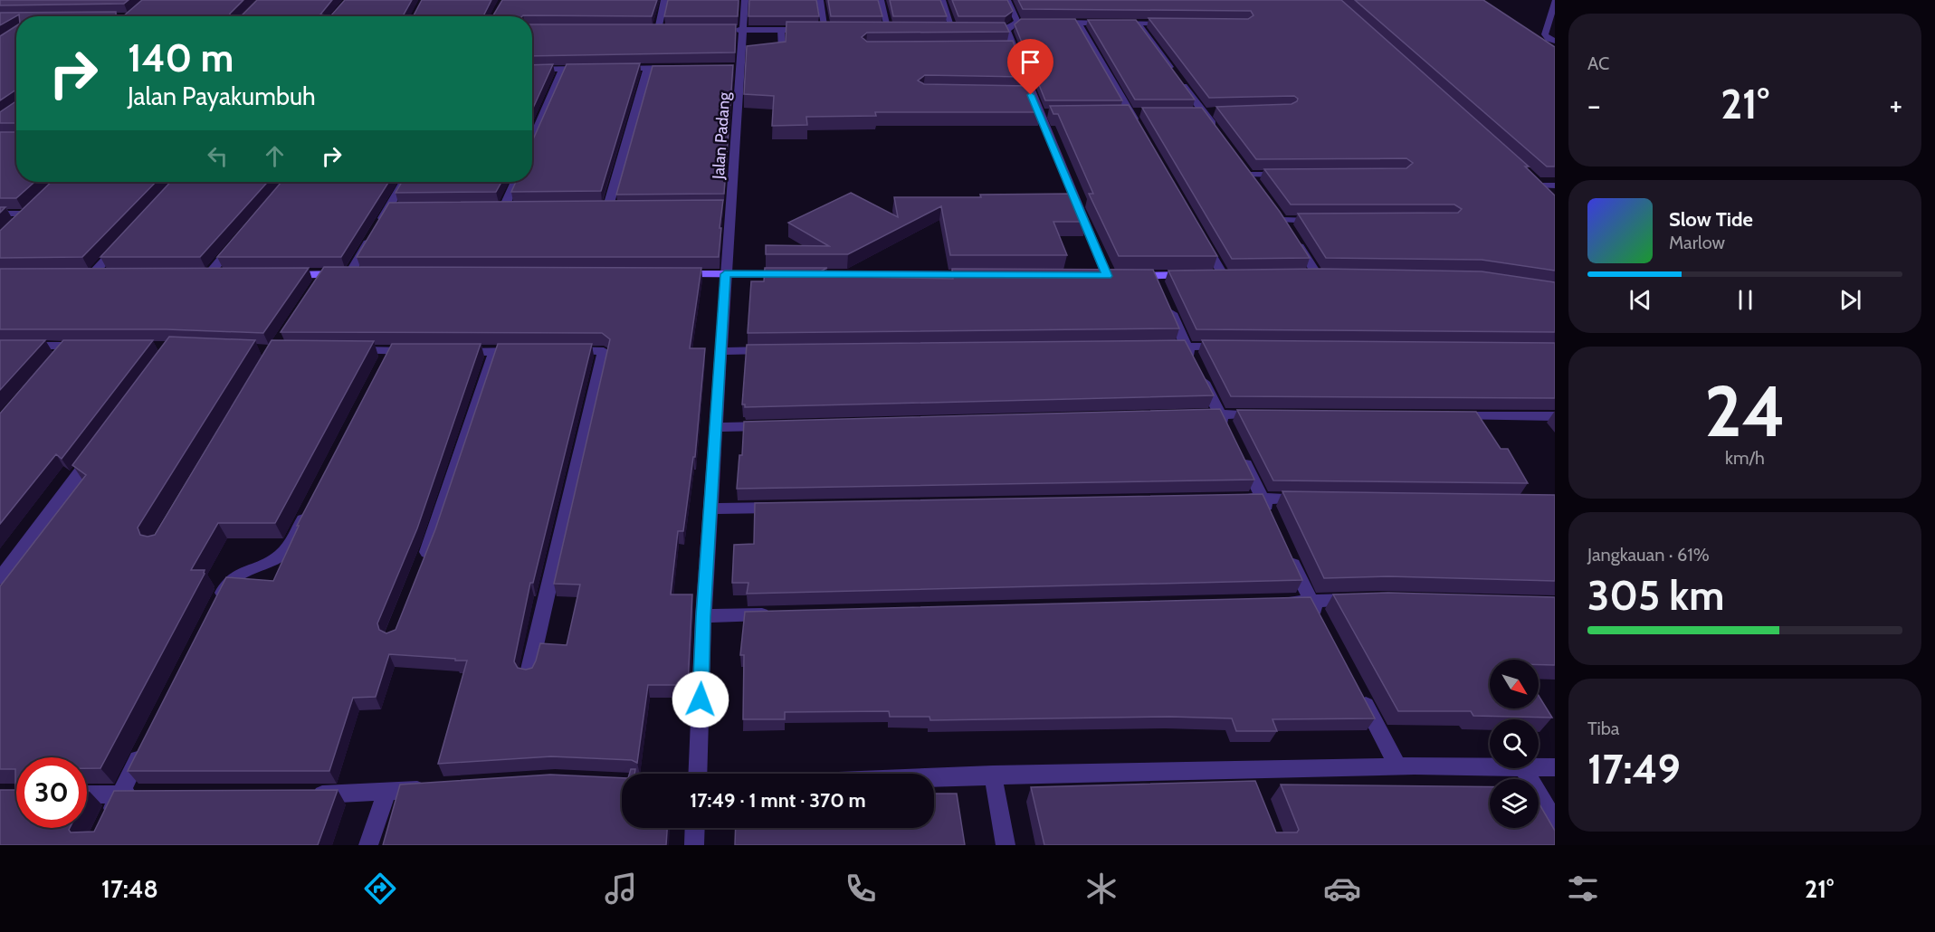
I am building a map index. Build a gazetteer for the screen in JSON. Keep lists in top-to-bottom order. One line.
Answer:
{"streets":{"street":["Jalan Padang"]},"north":"bottom right","page":{"tile":["AC",["24","km/h"],["Jangkauan · 61%","305 km"],["Tiba","17:49"]],"turn":["140 m","Jalan Payakumbuh"],"heat":["−","21°","+"],"song":["Slow Tide","Marlow"],"limit":"30","trip":"17:49 · 1 mnt · 370 m","tabs":["17:48","21°"]}}
